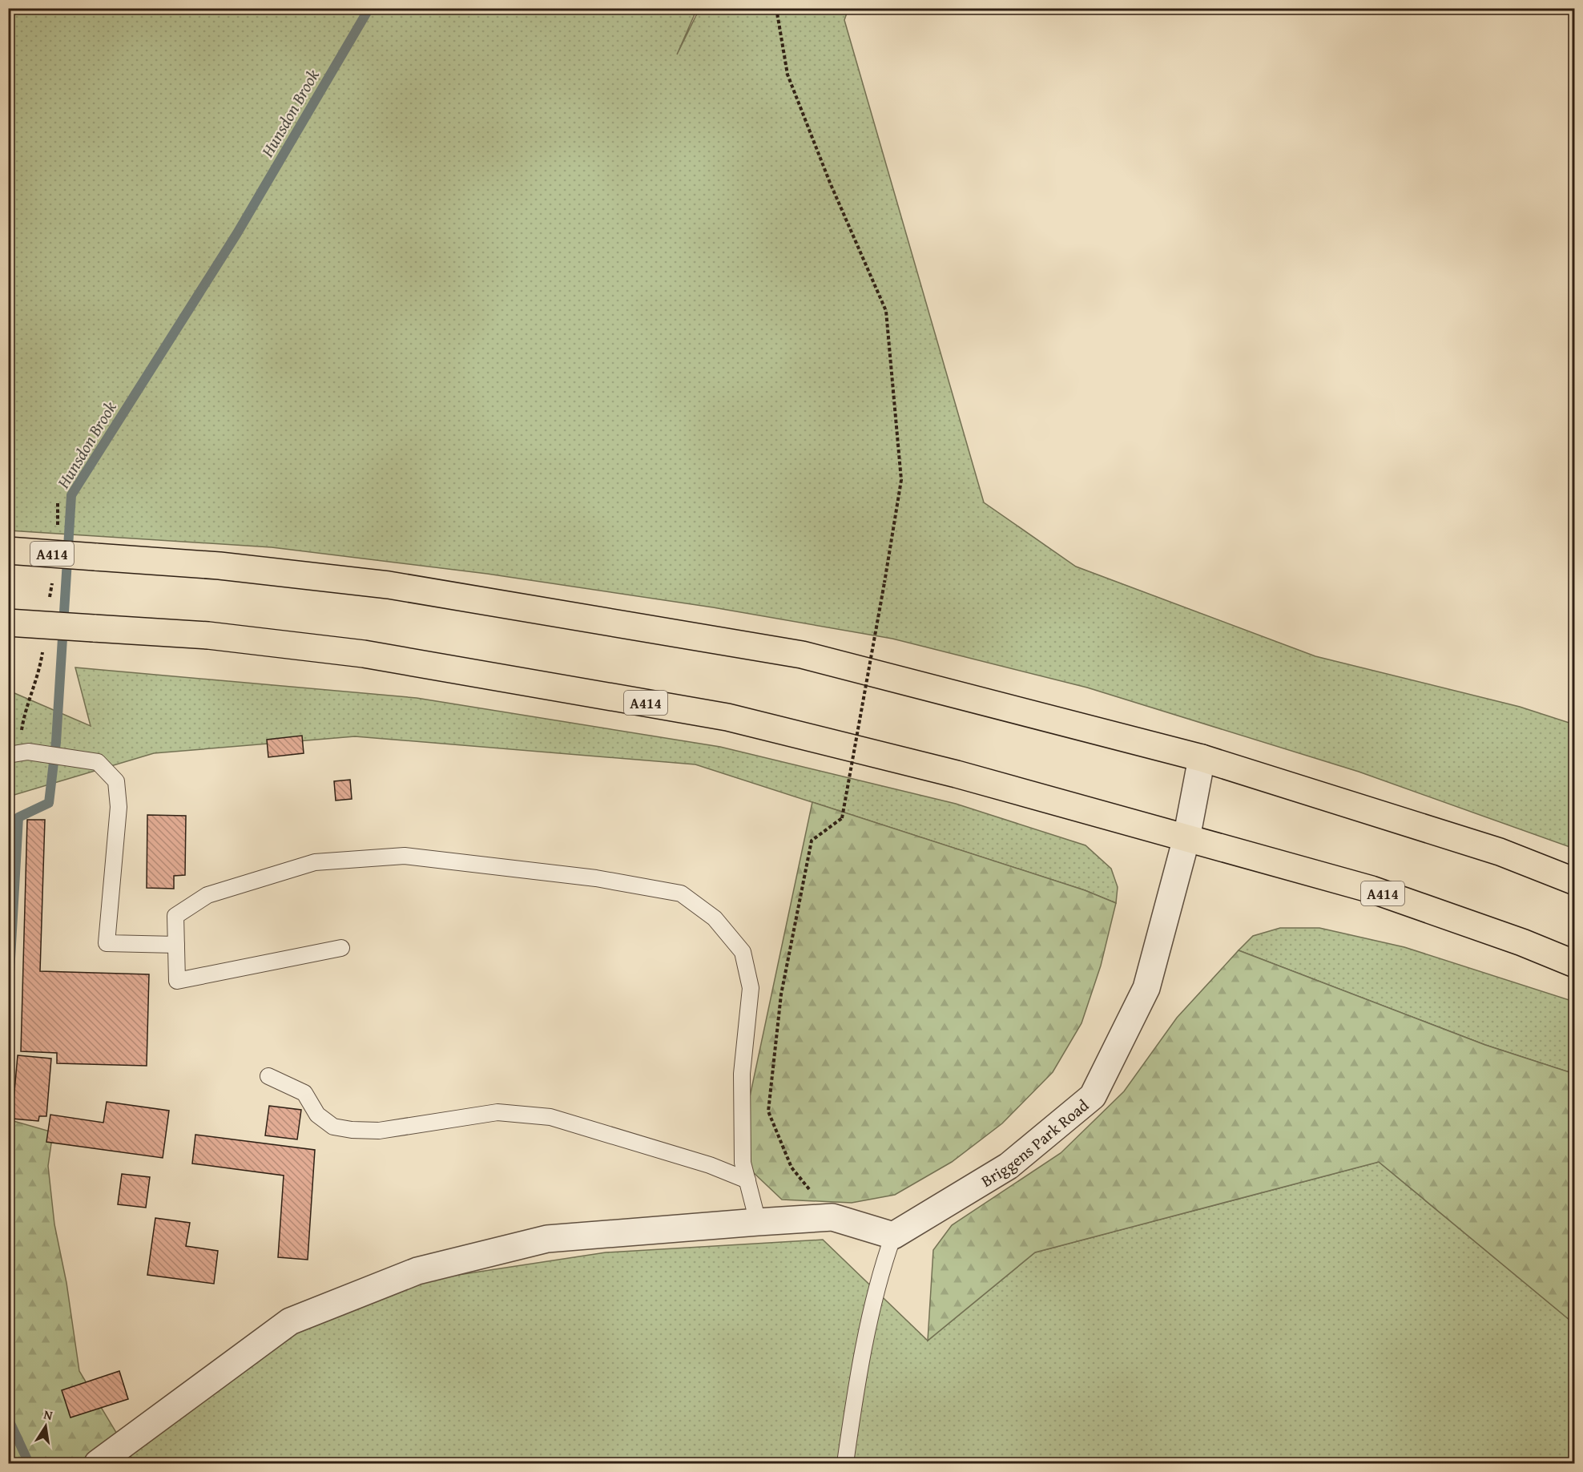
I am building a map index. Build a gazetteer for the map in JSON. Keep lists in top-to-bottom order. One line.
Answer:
{"streets":{"highway":["A414"],"street":["Briggens Park Road"]},"crossings":[["A414","Briggens Park Road"]],"water":["Hunsdon Brook"],"north":"top"}
